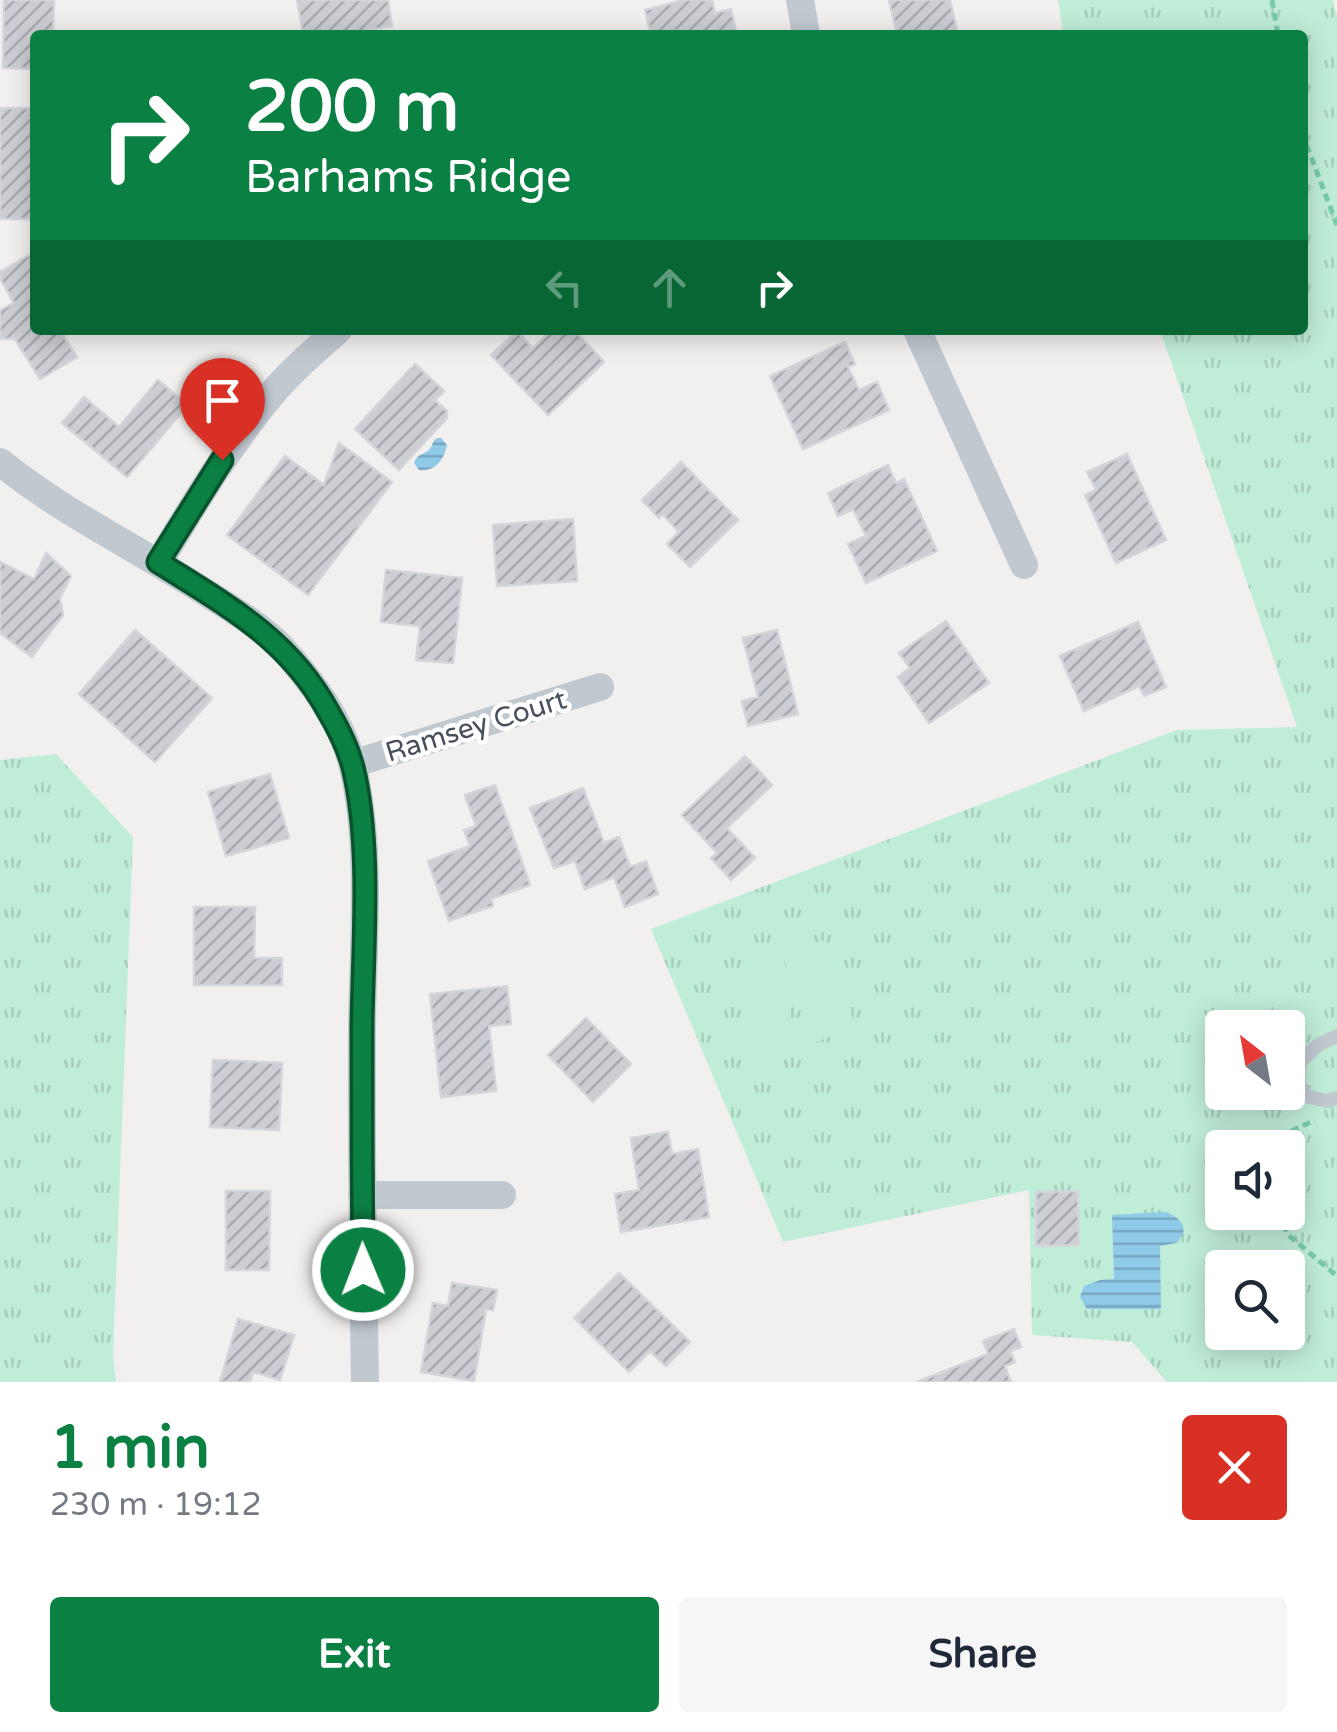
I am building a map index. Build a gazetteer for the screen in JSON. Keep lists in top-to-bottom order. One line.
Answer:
{"streets":{"street":["Ramsey Court"]},"north":"top left","page":{"turn":["200 m","Barhams Ridge"],"heading":["1 min","230 m · 19:12"],"buttons":["Exit","Share"]}}
